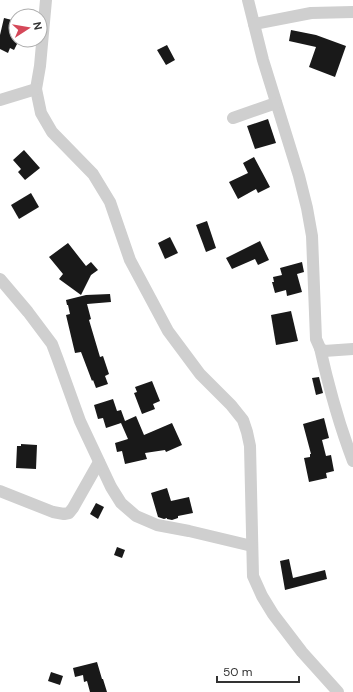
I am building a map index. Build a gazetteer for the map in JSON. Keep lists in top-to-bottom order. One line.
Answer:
{"scale_bar":"50 m","north":"right"}
